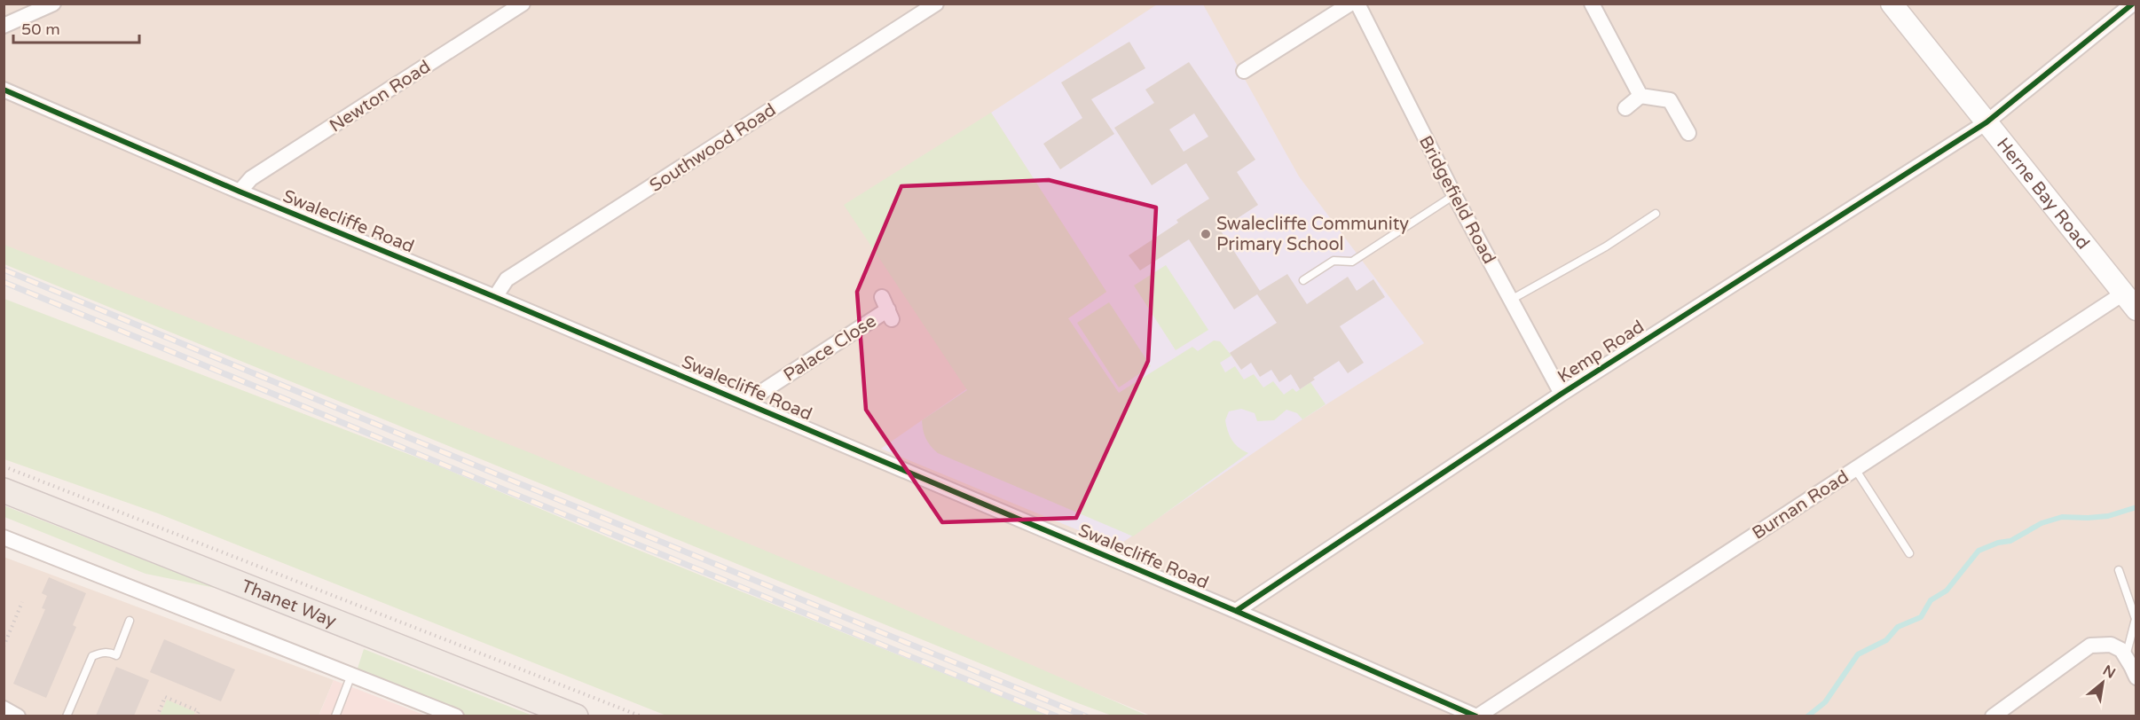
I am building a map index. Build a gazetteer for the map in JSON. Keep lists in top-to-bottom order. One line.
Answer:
{"streets":{"main road":["Herne Bay Road","Thanet Way"],"street":["Newton Road","Southwood Road","Bridgefield Road","Swalecliffe Road","Palace Close","Kemp Road","Burnan Road"]},"crossings":[["Newton Road","Swalecliffe Road"],["Southwood Road","Swalecliffe Road"],["Herne Bay Road","Kemp Road"],["Herne Bay Road","Burnan Road"],["Bridgefield Road","Kemp Road"],["Swalecliffe Road","Palace Close"],["Swalecliffe Road","Kemp Road"],["Swalecliffe Road","Burnan Road"]],"places":["Swalecliffe Community Primary School"],"scale_bar":"50 m","north":"top right"}
